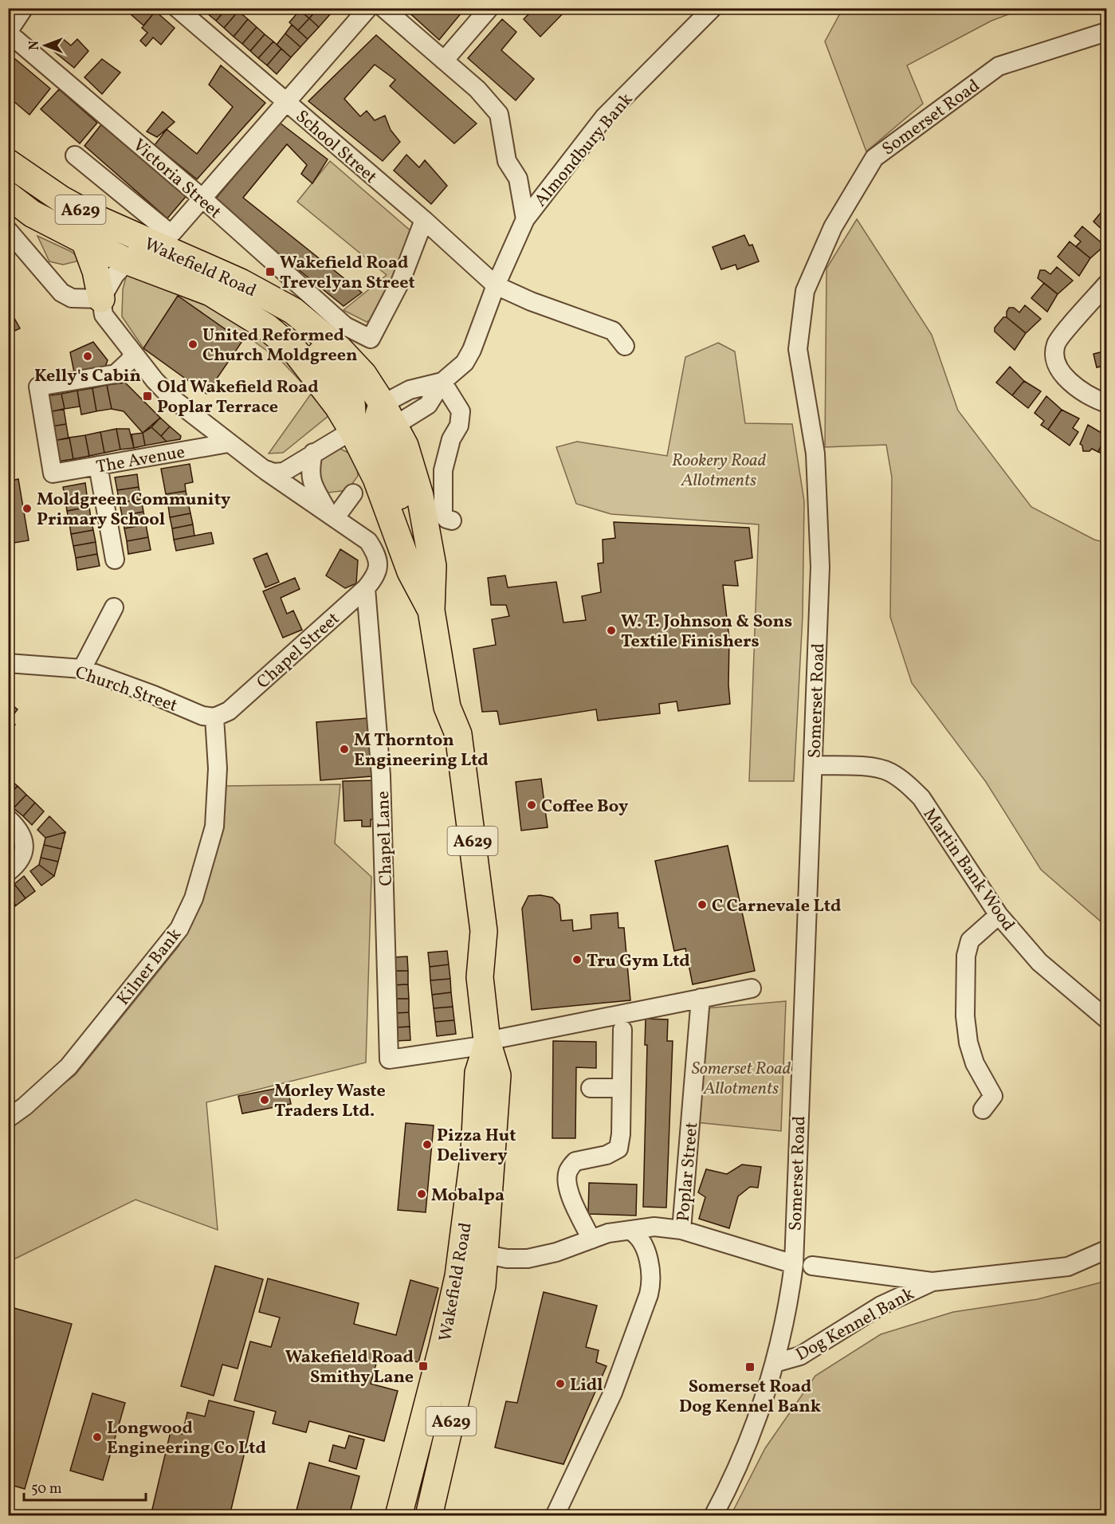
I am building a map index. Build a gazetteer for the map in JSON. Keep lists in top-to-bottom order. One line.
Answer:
{"streets":{"highway":["A629","Wakefield Road"],"street":["Somerset Road","School Street","Almondbury Bank","Victoria Street","The Avenue","Chapel Street","Church Street","Chapel Lane","Martin Bank Wood","Kilner Bank","Poplar Street","Dog Kennel Bank"]},"crossings":[["Somerset Road","Martin Bank Wood"],["Somerset Road","Dog Kennel Bank"],["School Street","Almondbury Bank"],["School Street","Victoria Street"],["Almondbury Bank","Wakefield Road"],["Wakefield Road","Chapel Lane"],["The Avenue","Chapel Lane"],["Chapel Street","Church Street"],["Chapel Street","Chapel Lane"],["Chapel Street","Kilner Bank"],["Church Street","Kilner Bank"]],"parks":["Rookery Road Allotments","Somerset Road Allotments"],"places":{"transit":["Wakefield Road Trevelyan Street","Old Wakefield Road Poplar Terrace","Wakefield Road Smithy Lane","Somerset Road Dog Kennel Bank"],"other":["United Reformed Church Moldgreen","Kelly's Cabin","Moldgreen Community Primary School","W. T. Johnson & Sons Textile Finishers","M Thornton Engineering Ltd","Coffee Boy","C Carnevale Ltd","Tru Gym Ltd","Morley Waste Traders Ltd.","Pizza Hut Delivery","Mobalpa","Lidl","Longwood Engineering Co Ltd"]},"scale_bar":"50 m","north":"left"}
